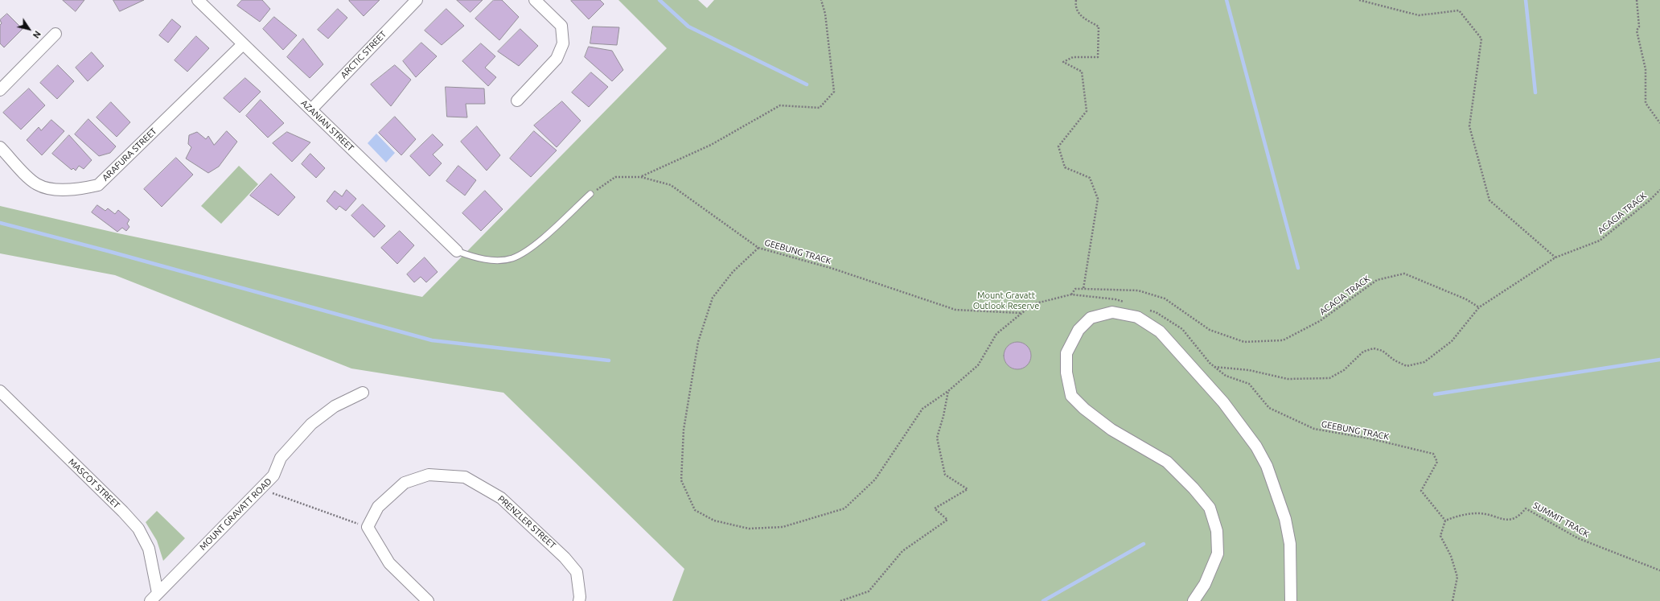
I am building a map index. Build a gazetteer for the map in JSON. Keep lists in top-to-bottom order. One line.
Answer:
{"streets":{"street":["ARCTIC STREET","AZANIAN STREET","ARAFURA STREET","MASCOT STREET","MOUNT GRAVATT ROAD","PRENZLER STREET"],"path":["ACACIA TRACK","GEEBUNG TRACK","SUMMIT TRACK"]},"crossings":[["ARCTIC STREET","AZANIAN STREET"],["AZANIAN STREET","ARAFURA STREET"],["ACACIA TRACK","GEEBUNG TRACK"],["GEEBUNG TRACK","SUMMIT TRACK"],["MASCOT STREET","MOUNT GRAVATT ROAD"]],"parks":["Mount Gravatt Outlook Reserve"],"north":"bottom right"}
